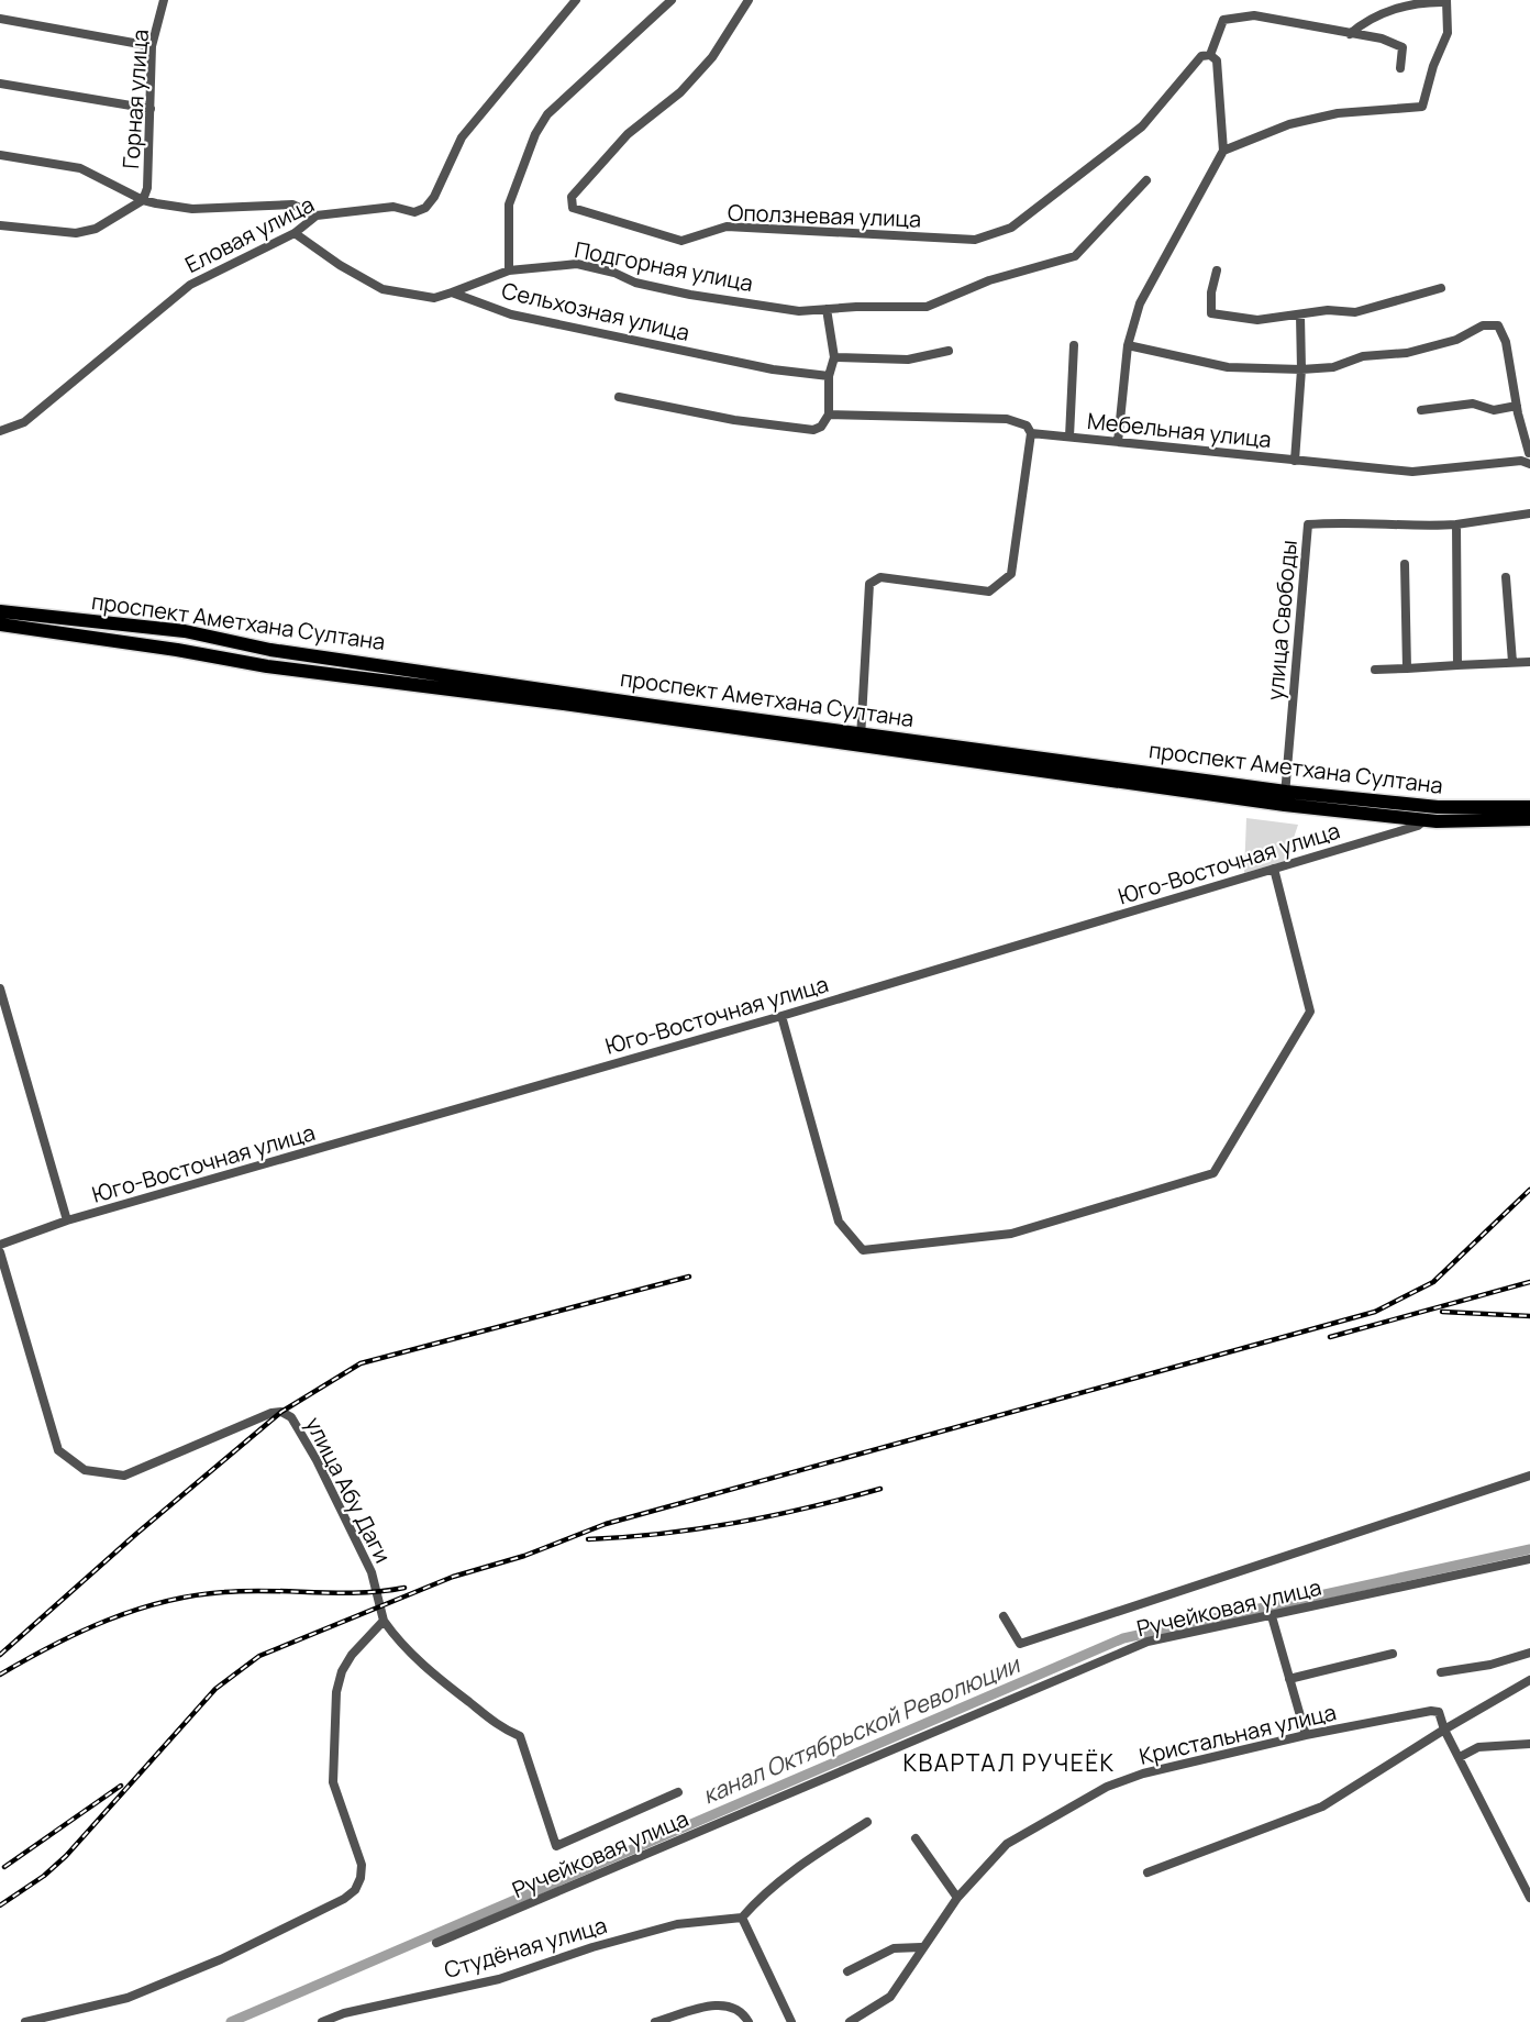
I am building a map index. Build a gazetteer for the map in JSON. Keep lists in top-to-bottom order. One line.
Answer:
{"streets":{"main road":["проспект Аметхана Султана"],"street":["Горная улица","Оползневая улица","Еловая улица","Подгорная улица","Сельхозная улица","Мебельная улица","улица Свободы","Юго-Восточная улица","улица Абу Даги","Ручейковая улица","Кристальная улица","Студёная улица"]},"crossings":[["Еловая улица","Сельхозная улица"],["Подгорная улица","Сельхозная улица"],["улица Свободы","проспект Аметхана Султана"],["проспект Аметхана Султана","Юго-Восточная улица"]],"districts":["КВАРТАЛ РУЧЕЁК"],"water":["канал Октябрьской Революции"]}
